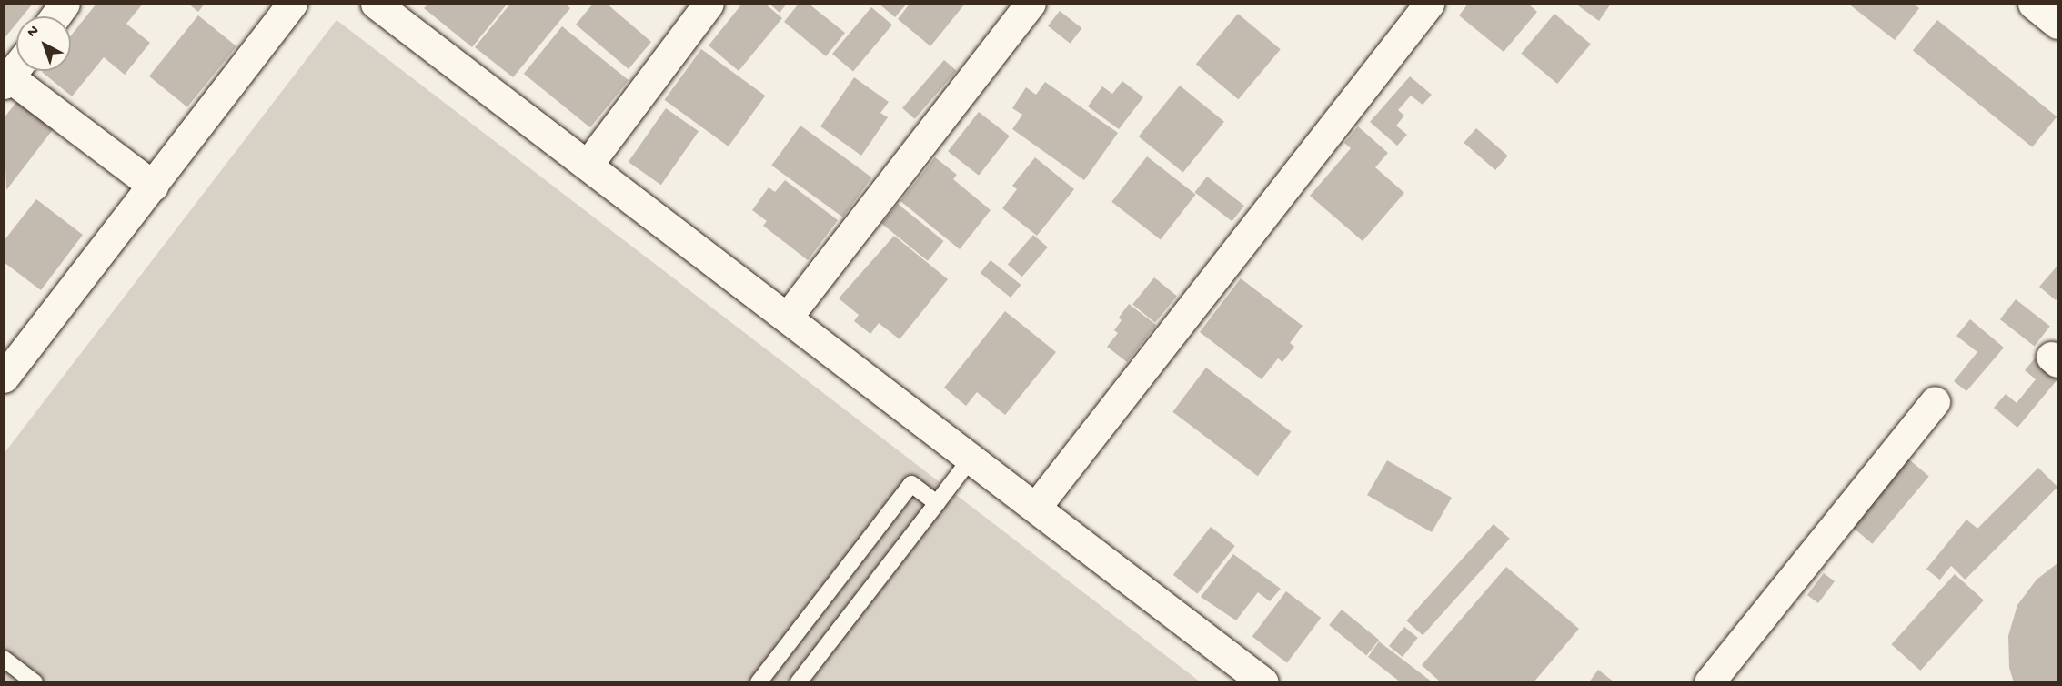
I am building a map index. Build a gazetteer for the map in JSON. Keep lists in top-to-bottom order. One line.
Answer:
{"north":"top left"}
